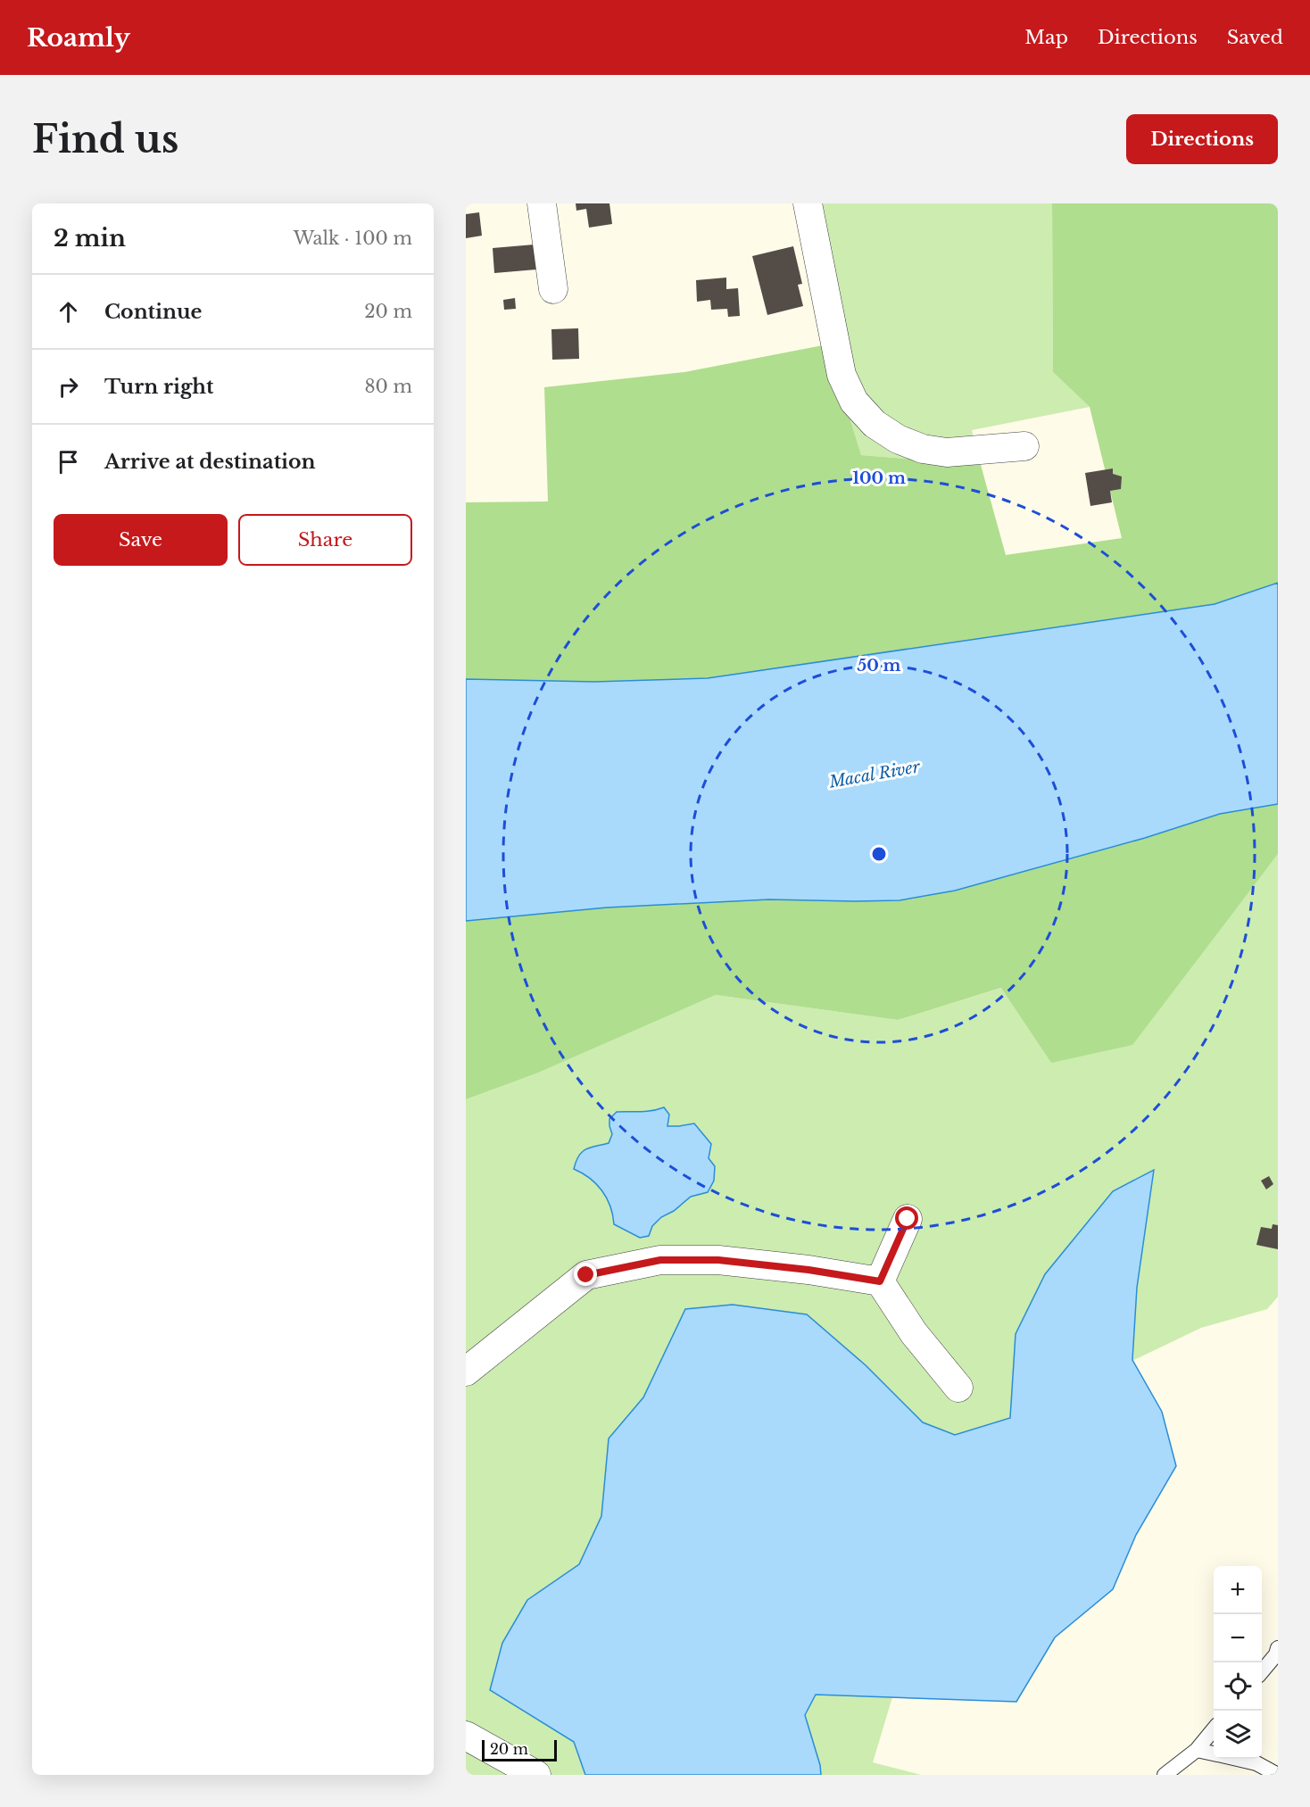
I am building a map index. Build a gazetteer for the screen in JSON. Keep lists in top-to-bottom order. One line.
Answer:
{"water":["Macal River"],"scale_bar":"20 m","page":{"header":"Roamly","nav":["Map","Directions","Saved"],"buttons":["Directions",["Save","Share"]],"title":"Find us","heading":["2 min","Walk · 100 m"],"list":[["Continue","20 m"],["Turn right","80 m"],"Arrive at destination"],"map_buttons":["+","−"],"scale":"20 m"},"rings":["100 m","50 m"]}
